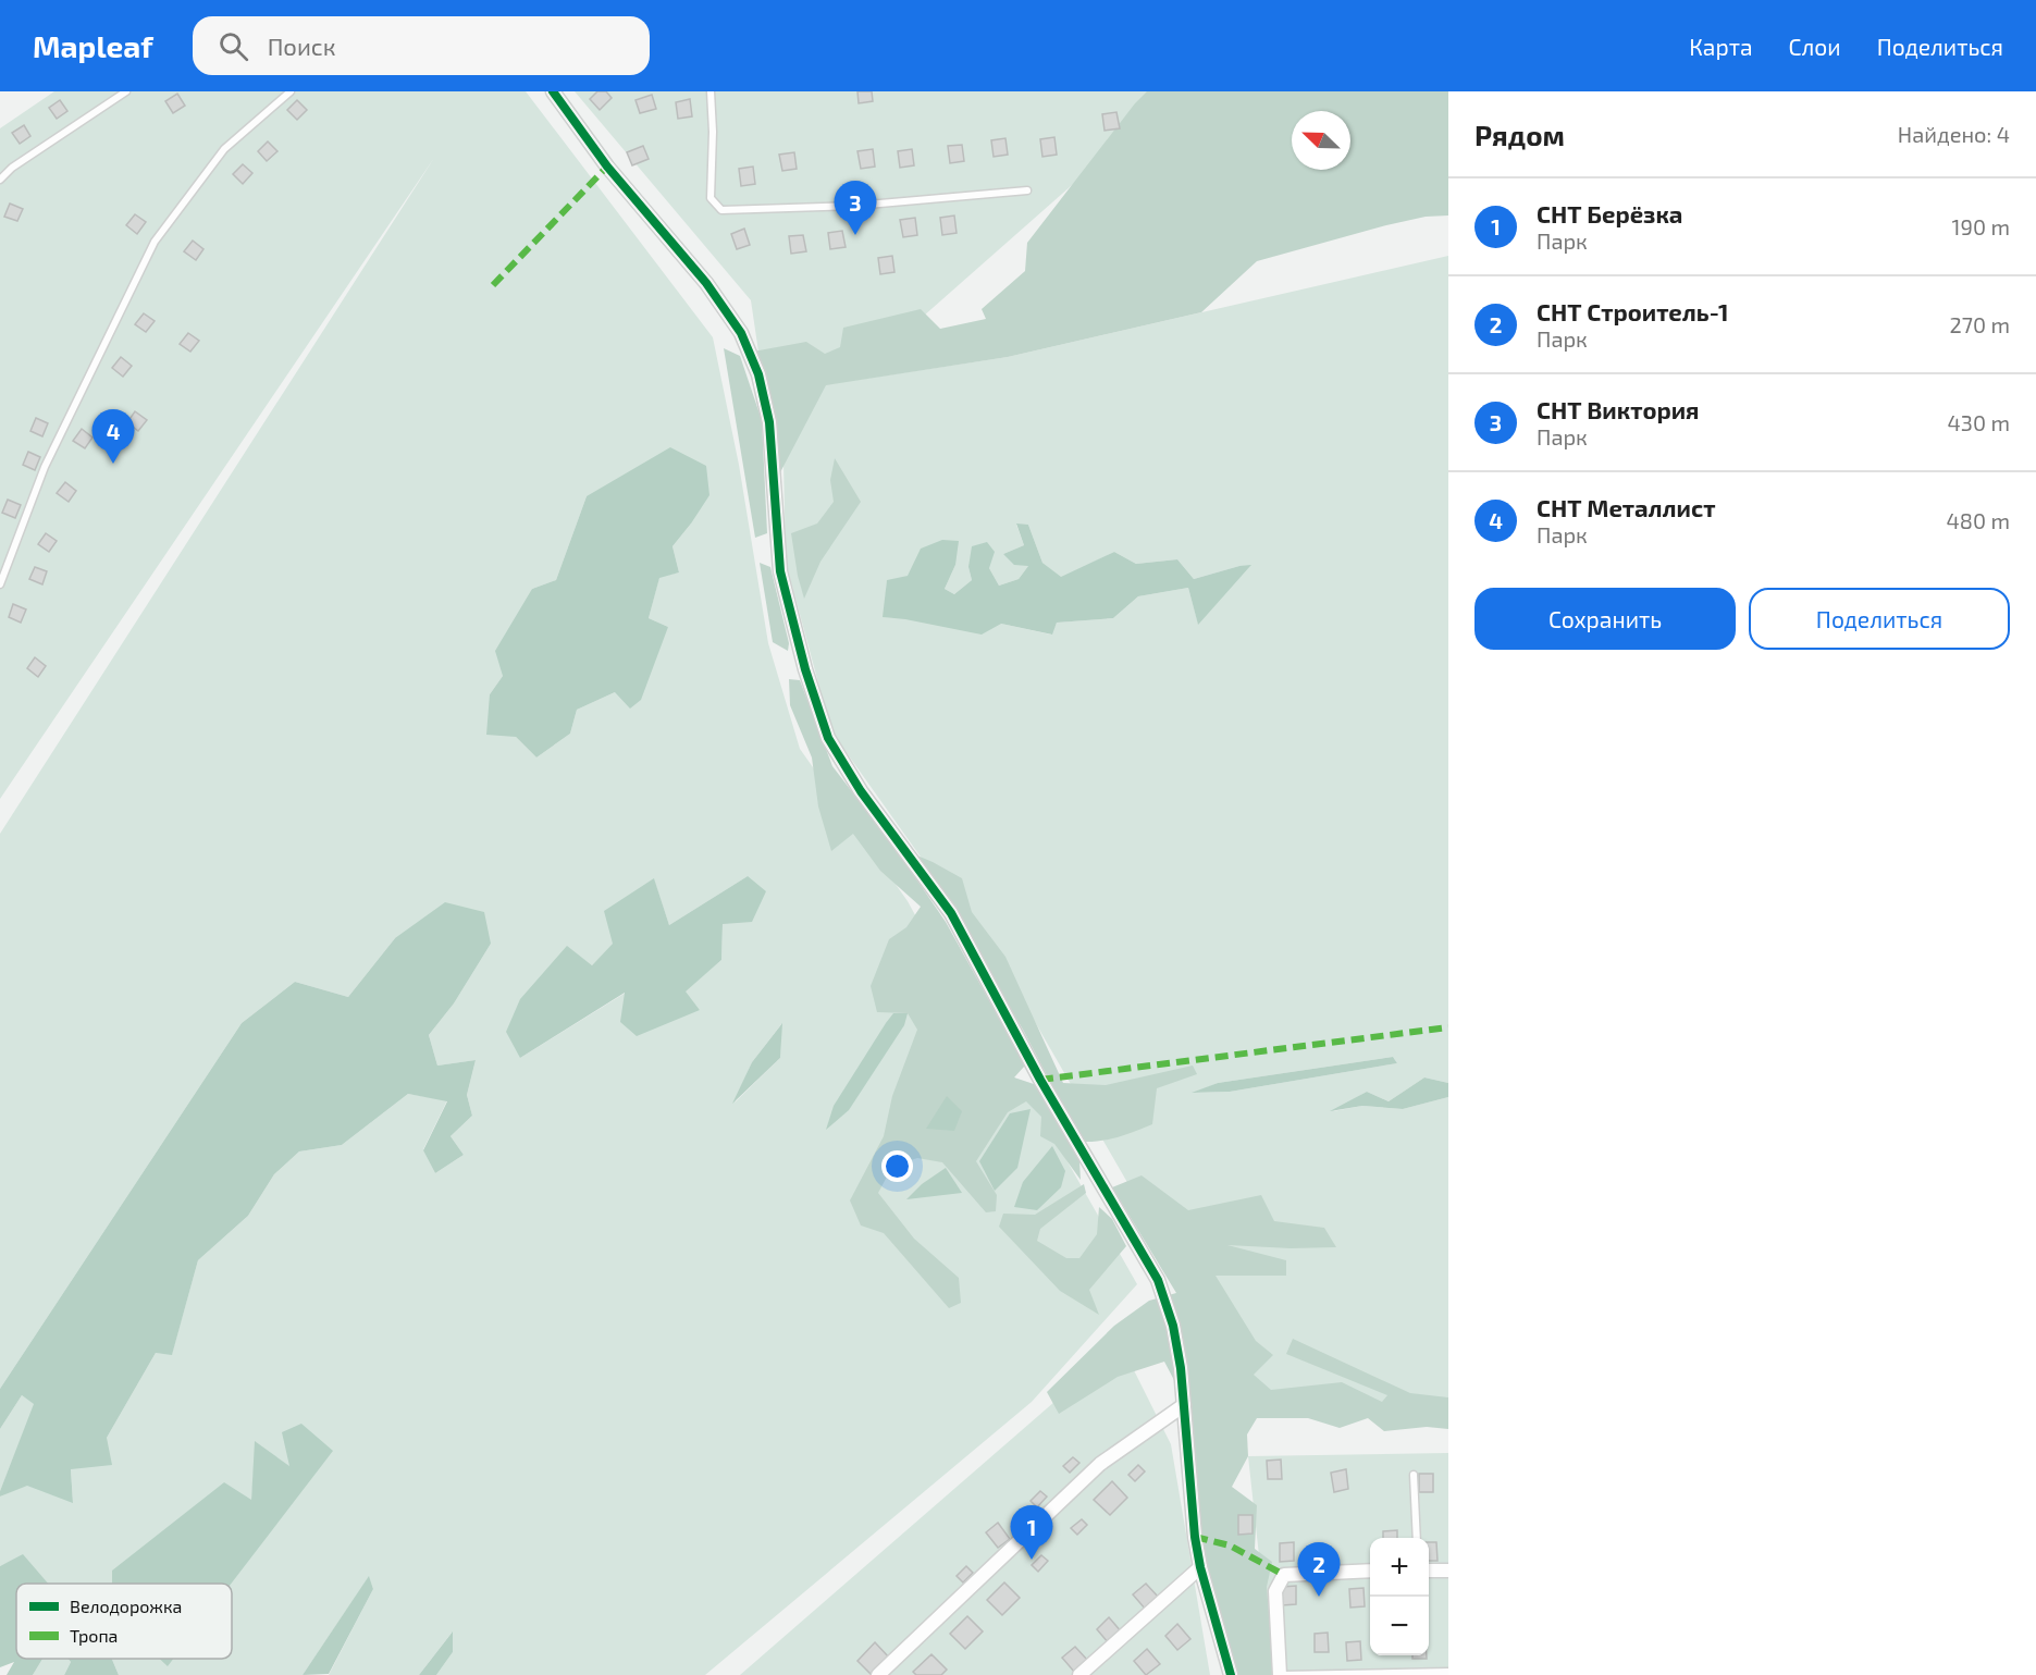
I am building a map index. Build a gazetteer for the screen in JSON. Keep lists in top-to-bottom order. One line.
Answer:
{"legend":["Велодорожка","Тропа"],"north":"top left","page":{"header":"Mapleaf","search":"Поиск","nav":["Карта","Слои","Поделиться"],"heading":["Рядом","Найдено: 4"],"list":[{"mark":"1","name":"СНТ Берёзка","note":"Парк","value":"190 m"},{"mark":"2","name":"СНТ Строитель-1","note":"Парк","value":"270 m"},{"mark":"3","name":"СНТ Виктория","note":"Парк","value":"430 m"},{"mark":"4","name":"СНТ Металлист","note":"Парк","value":"480 m"}],"pins":["3","4","1","2"],"buttons":["Сохранить","Поделиться"],"map_buttons":["+","−"]}}
